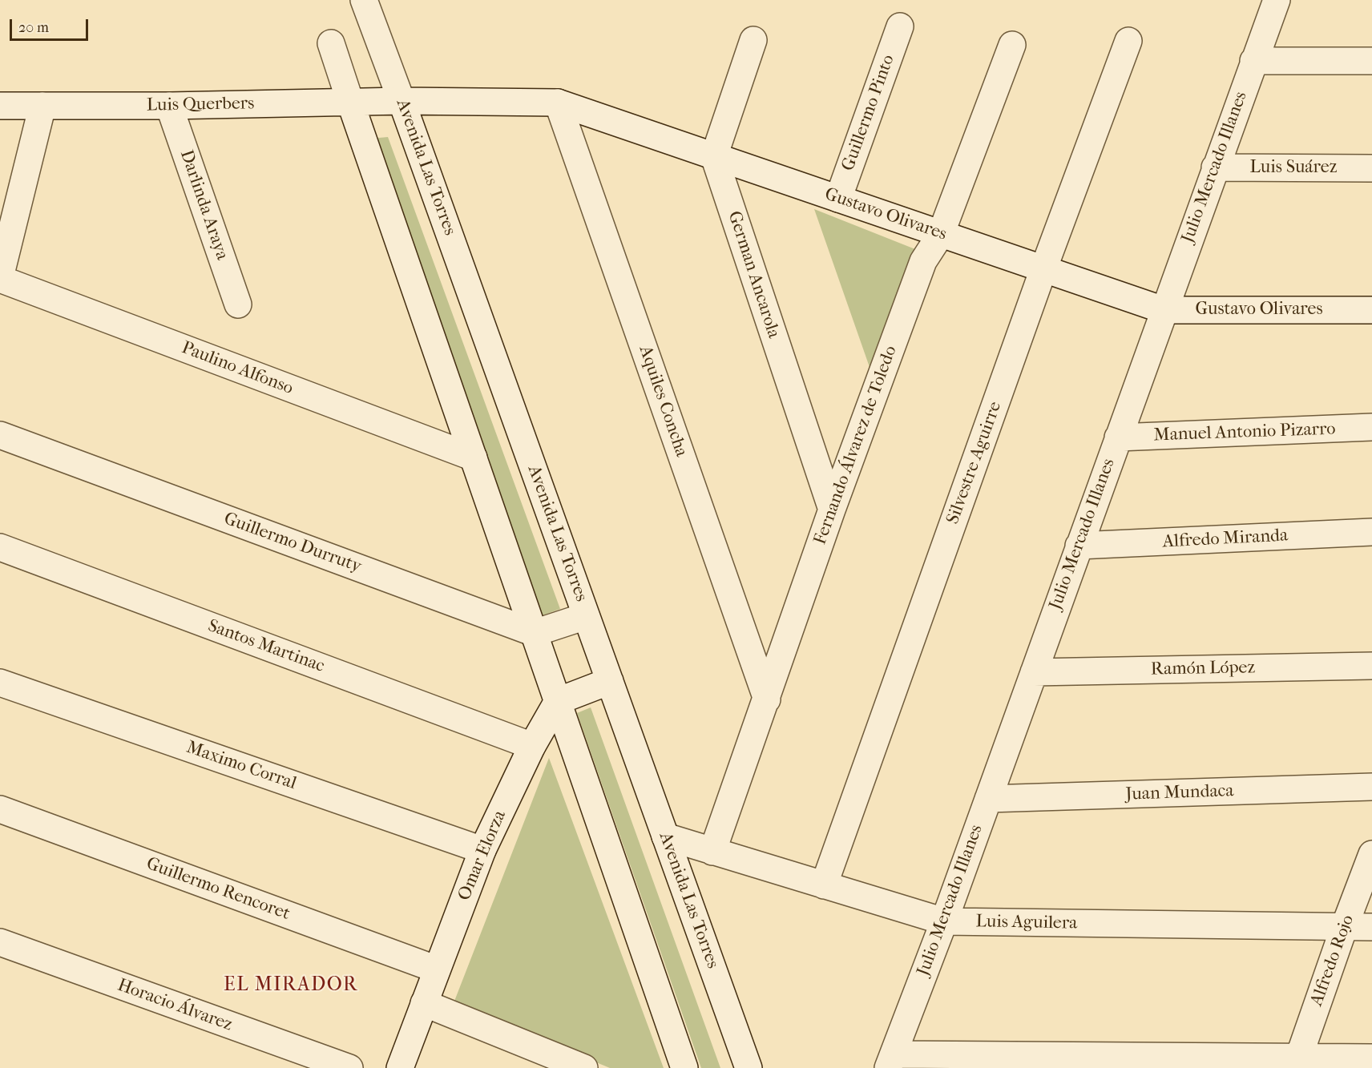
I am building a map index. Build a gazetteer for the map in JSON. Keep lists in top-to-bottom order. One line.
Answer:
{"streets":{"street":["Luis Querbers","Guillermo Pinto","Avenida Las Torres","Julio Mercado Illanes","Luis Suárez","Darlinda Araya","Gustavo Olivares","German Ancarola","Paulino Alfonso","Aquiles Concha","Manuel Antonio Pizarro","Fernando Álvarez de Toledo","Silvestre Aguirre","Alfredo Miranda","Guillermo Durruty","Santos Martinac","Ramón López","Maximo Corral","Juan Mundaca","Omar Elorza","Guillermo Rencoret","Luis Aguilera","Alfredo Rojo","Horacio Álvarez"]},"crossings":[["Luis Querbers","Avenida Las Torres"],["Luis Querbers","Darlinda Araya"],["Luis Querbers","Gustavo Olivares"],["Guillermo Pinto","Gustavo Olivares"],["Avenida Las Torres","Gustavo Olivares"],["Avenida Las Torres","Luis Aguilera"],["Julio Mercado Illanes","Luis Suárez"],["Julio Mercado Illanes","Gustavo Olivares"],["Julio Mercado Illanes","Manuel Antonio Pizarro"],["Julio Mercado Illanes","Alfredo Miranda"],["Julio Mercado Illanes","Ramón López"],["Julio Mercado Illanes","Juan Mundaca"],["Julio Mercado Illanes","Luis Aguilera"],["Gustavo Olivares","German Ancarola"],["Gustavo Olivares","Aquiles Concha"],["Gustavo Olivares","Fernando Álvarez de Toledo"],["Gustavo Olivares","Silvestre Aguirre"],["German Ancarola","Fernando Álvarez de Toledo"],["Aquiles Concha","Fernando Álvarez de Toledo"],["Fernando Álvarez de Toledo","Luis Aguilera"],["Silvestre Aguirre","Luis Aguilera"],["Santos Martinac","Omar Elorza"],["Maximo Corral","Omar Elorza"],["Omar Elorza","Guillermo Rencoret"],["Luis Aguilera","Alfredo Rojo"]],"districts":["EL MIRADOR"],"scale_bar":"20 m"}
